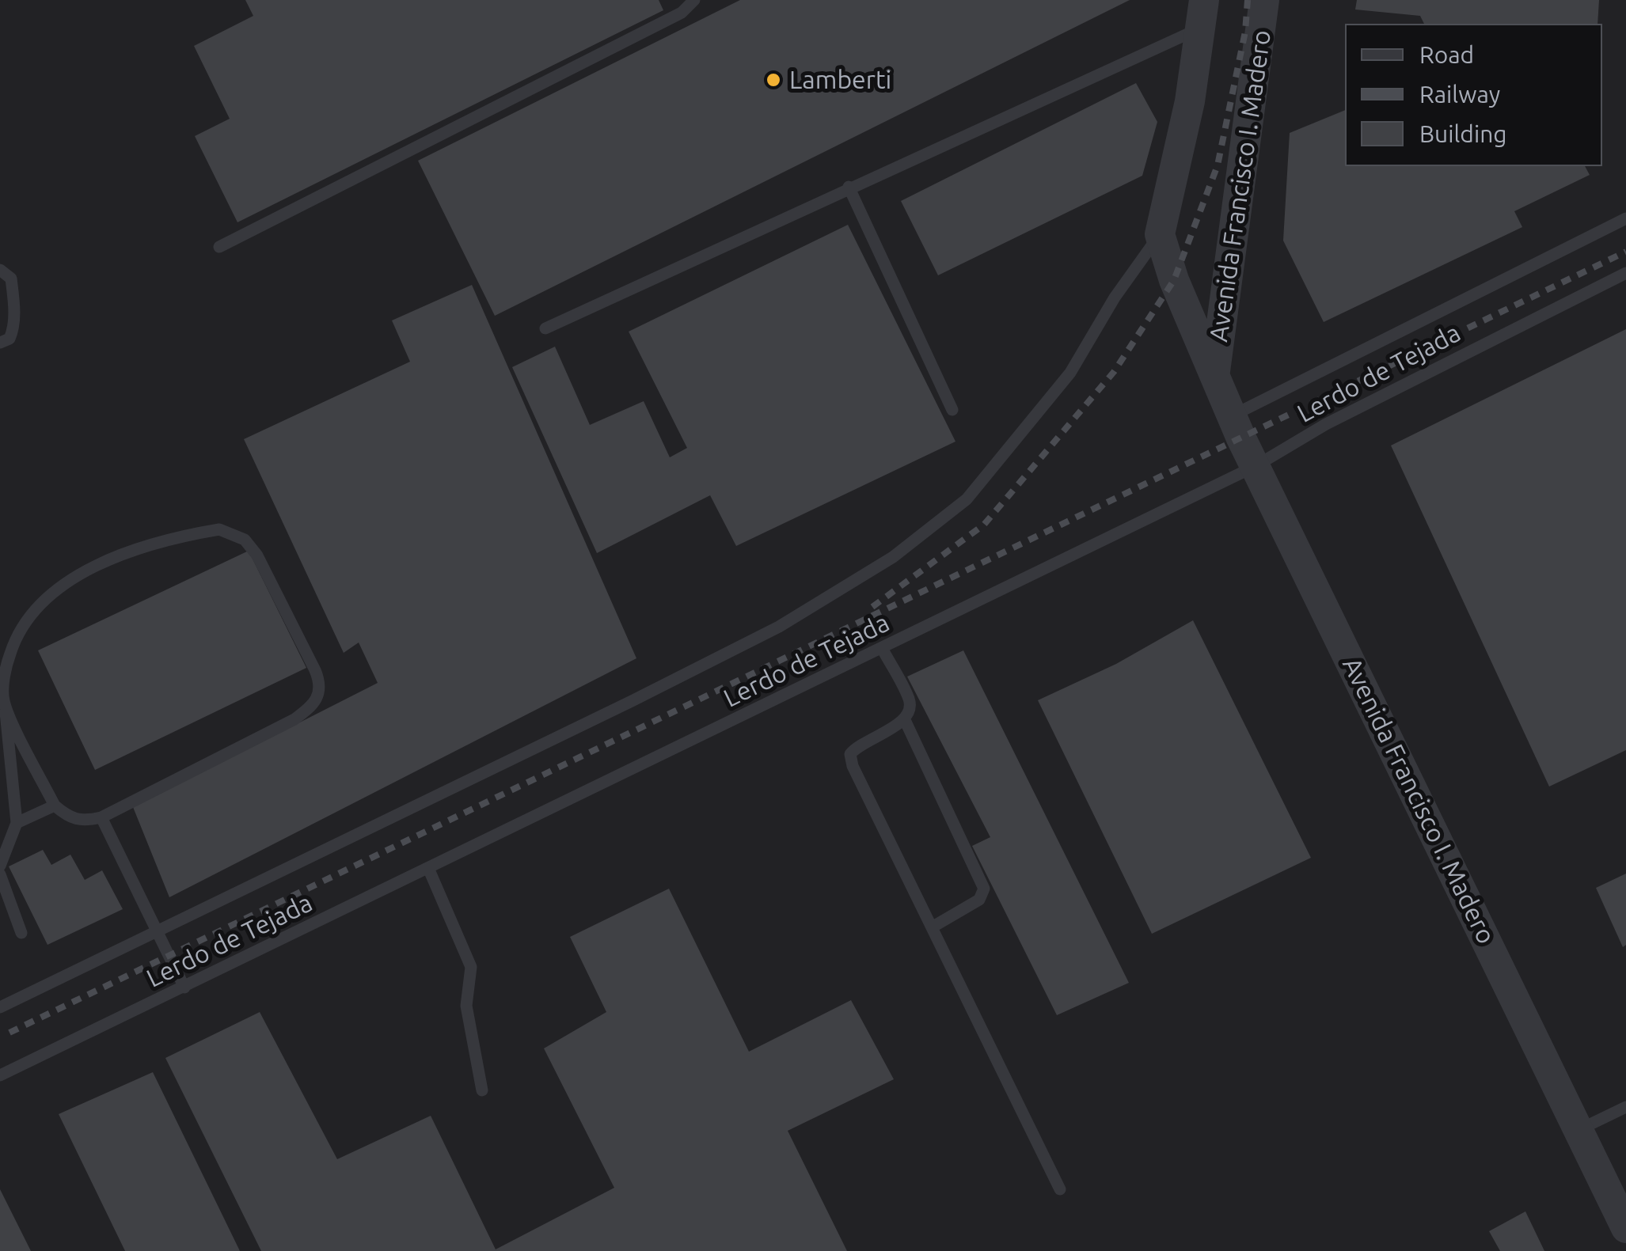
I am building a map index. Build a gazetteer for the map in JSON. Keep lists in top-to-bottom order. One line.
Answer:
{"streets":{"street":["Avenida Francisco I. Madero"],"lane":["Lerdo de Tejada"]},"crossings":[["Avenida Francisco I. Madero","Lerdo de Tejada"]],"places":["Lamberti"],"legend":["Road","Railway","Building"]}
